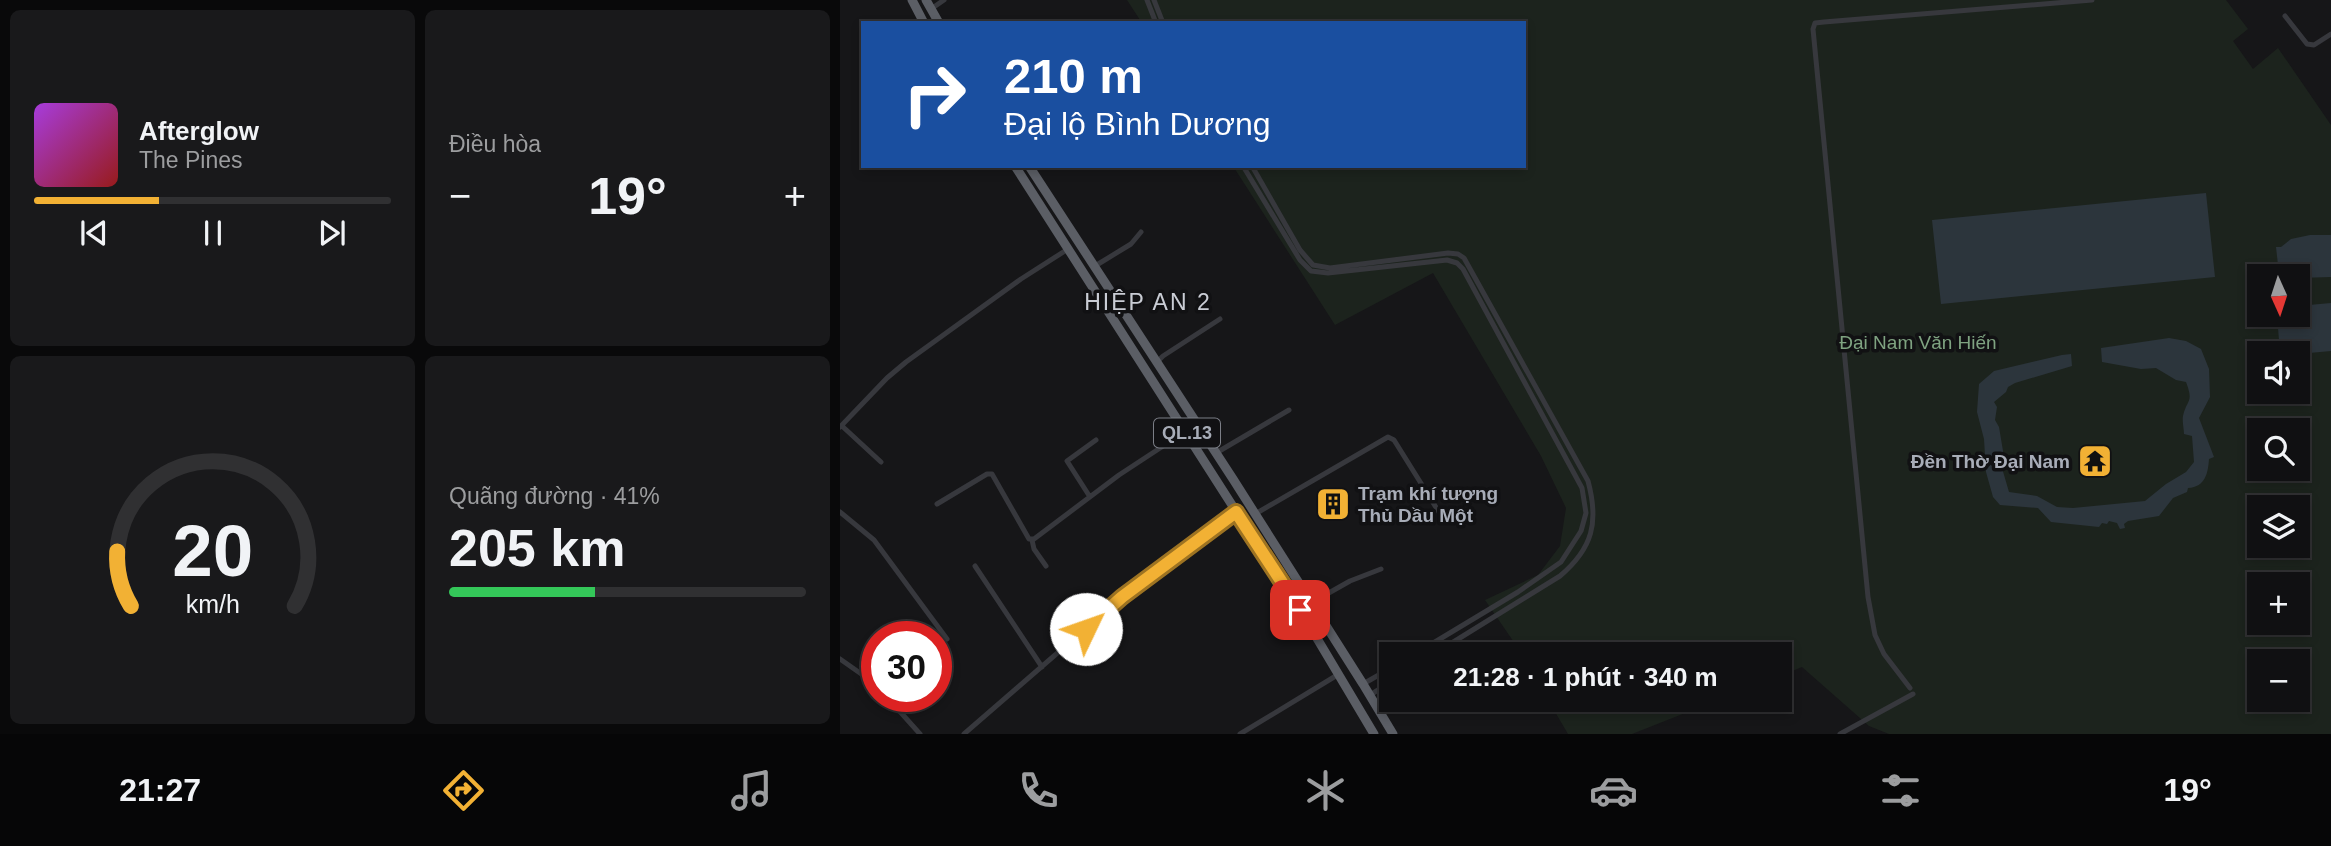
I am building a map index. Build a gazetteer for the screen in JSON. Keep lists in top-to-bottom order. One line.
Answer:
{"streets":{"highway":["QL.13"]},"districts":["HIỆP AN 2"],"parks":["Đại Nam Văn Hiến"],"places":{"temple":["Đền Thờ Đại Nam"],"building":["Trạm khí tượng Thủ Dầu Một"]},"north":"bottom","page":{"tile":["Điều hòa",["Quãng đường · 41%","205 km"]],"turn":["210 m","Đại lộ Bình Dương"],"song":["Afterglow","The Pines"],"heat":["−","19°","+"],"map_buttons":["+","−"],"limit":"30","trip":"21:28 · 1 phút · 340 m","tabs":["21:27","19°"],"gauge":["20","km/h"]}}
